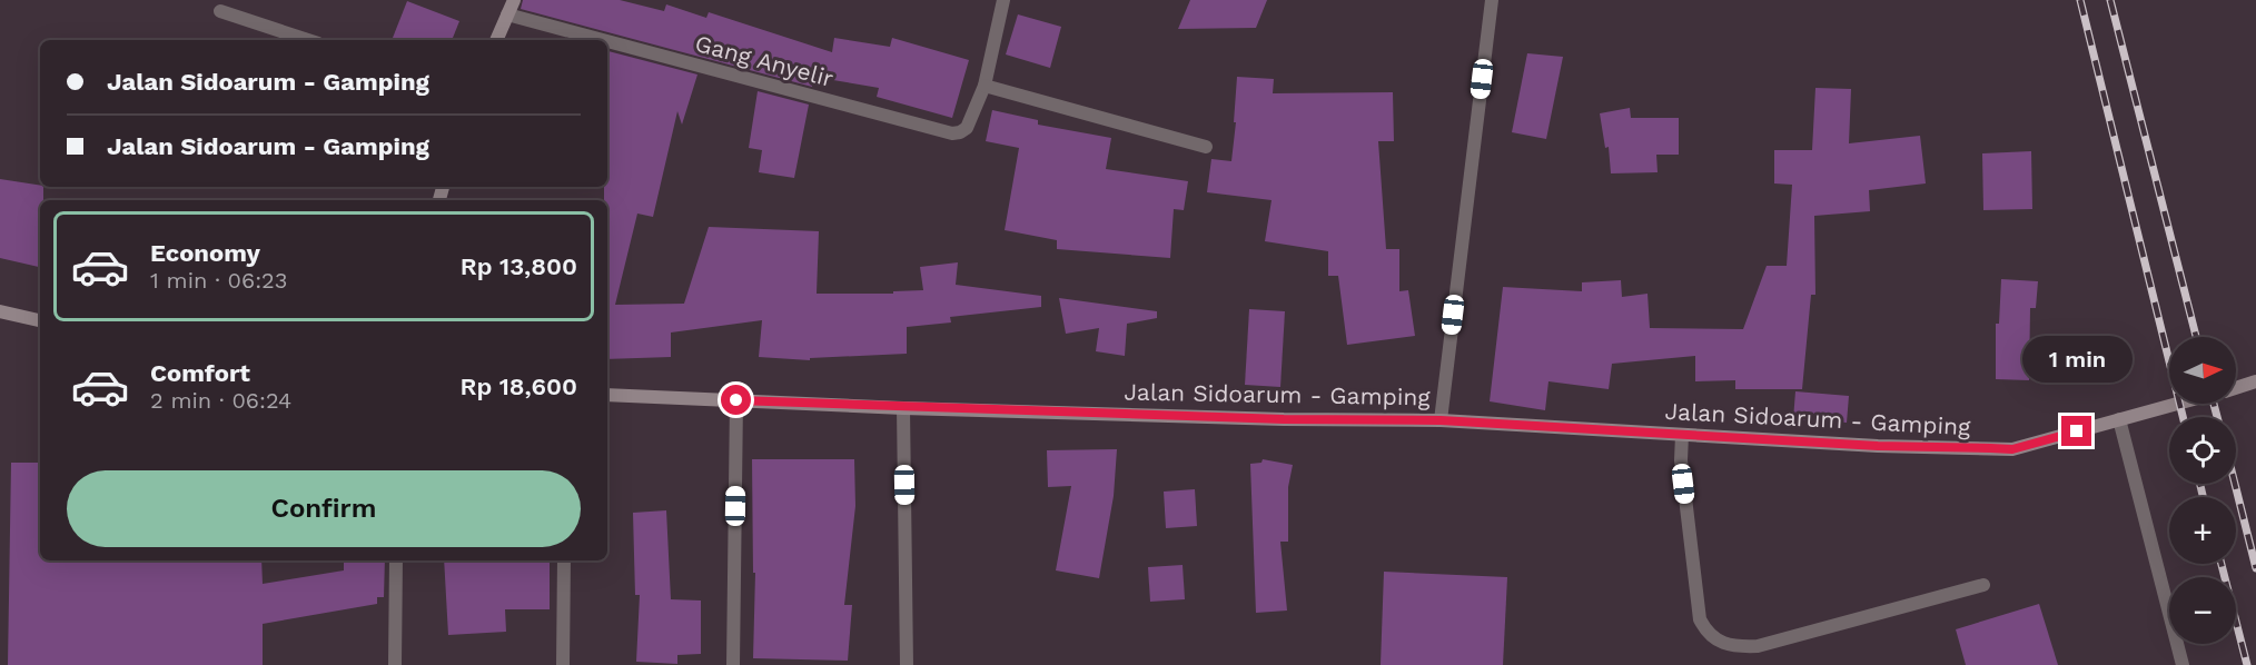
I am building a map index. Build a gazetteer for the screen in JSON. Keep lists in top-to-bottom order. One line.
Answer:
{"streets":{"main road":["Jalan Sidoarum - Gamping"],"street":["Gang Anyelir"]},"north":"right","page":{"banner":["Jalan Sidoarum - Gamping","Jalan Sidoarum - Gamping"],"list":[{"name":"Economy","note":"1 min · 06:23","value":"Rp 13,800"},{"name":"Comfort","note":"2 min · 06:24","value":"Rp 18,600"}],"bubble":"1 min","map_buttons":["+","−"],"buttons":"Confirm"}}
